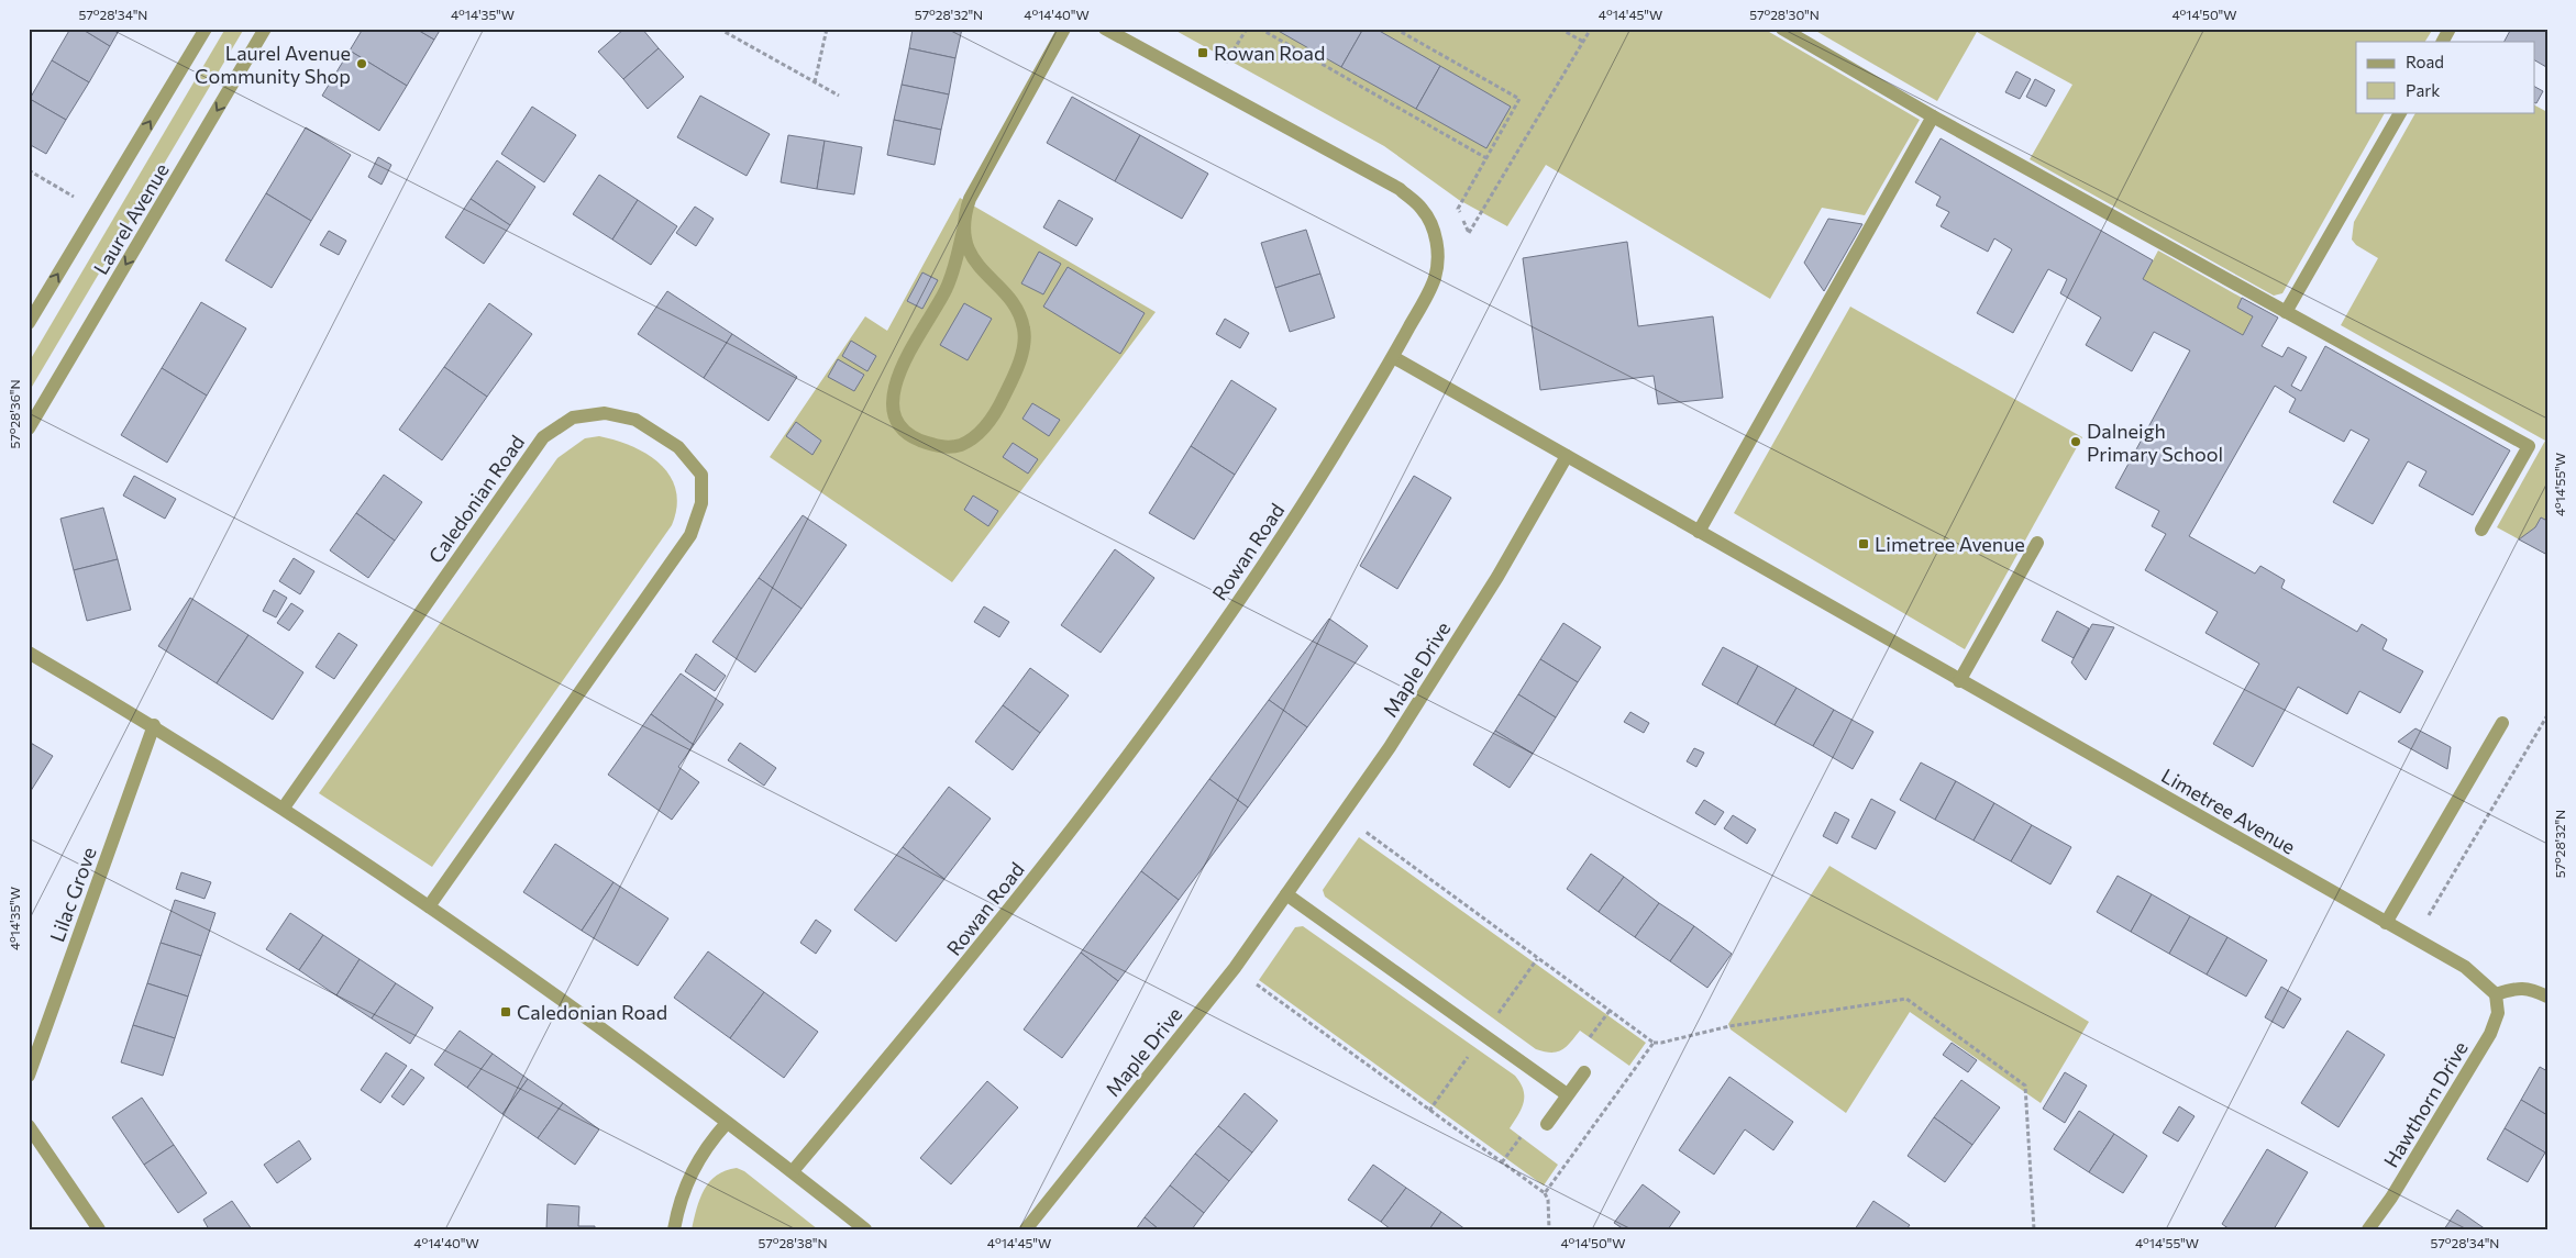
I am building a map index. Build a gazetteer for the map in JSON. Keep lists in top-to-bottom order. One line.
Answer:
{"streets":{"street":["Laurel Avenue","Caledonian Road","Rowan Road","Maple Drive","Limetree Avenue","Lilac Grove","Hawthorn Drive"]},"crossings":[["Rowan Road","Limetree Avenue"],["Maple Drive","Limetree Avenue"],["Limetree Avenue","Hawthorn Drive"]],"places":{"transit":["Rowan Road","Limetree Avenue","Caledonian Road"],"other":["Laurel Avenue Community Shop","Dalneigh Primary School"]},"legend":["Road","Park"],"coordinates":["57°28'34\"N","4°14'35\"W","57°28'32\"N","4°14'40\"W","4°14'45\"W","57°28'30\"N","4°14'50\"W","57°28'36\"N","4°14'55\"W","57°28'38\"N"]}
